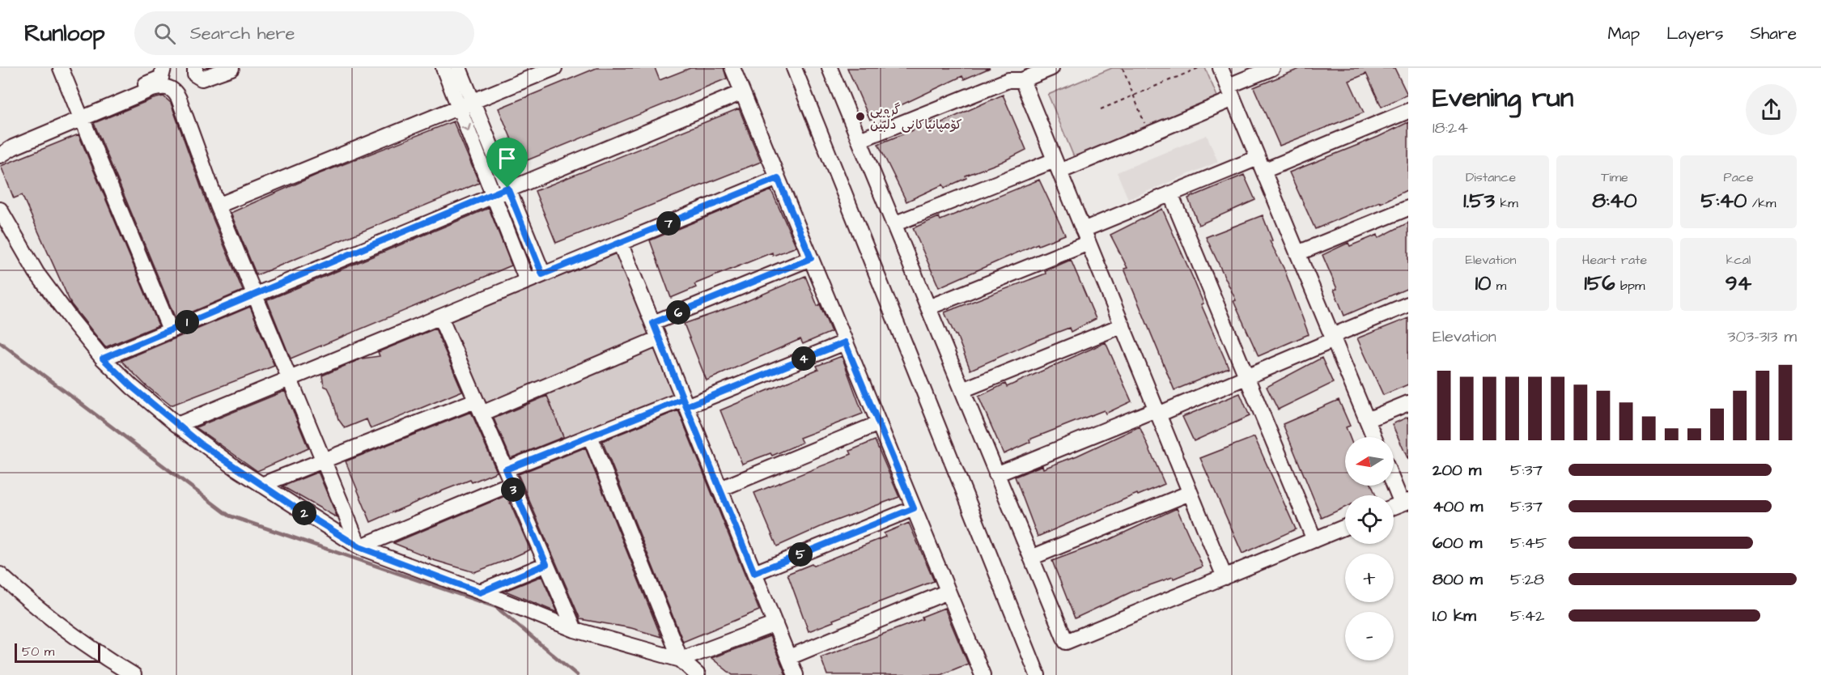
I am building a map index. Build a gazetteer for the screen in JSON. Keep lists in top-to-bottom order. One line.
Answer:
{"places":["گروپی کۆمپانیاکانی دڵبین"],"scale_bar":"50 m","north":"left","page":{"header":"Runloop","search":"Search here","nav":["Map","Layers","Share"],"heading":["Evening run","18:24"],"stats":[["Distance","1.53 km"],["Time","8:40"],["Pace","5:40 /km"],["Elevation","10 m"],["Heart rate","156 bpm"],["kcal","94"]],"pins":["7","6","1","4","3","2","5"],"chart":["Elevation","303–313 m"],"map_buttons":["+","−"],"list":[{"name":"200 m","note":"5:37"},{"name":"400 m","note":"5:37"},{"name":"600 m","note":"5:45"},{"name":"800 m","note":"5:28"},{"name":"1.0 km","note":"5:42"}],"scale":"50 m"}}
